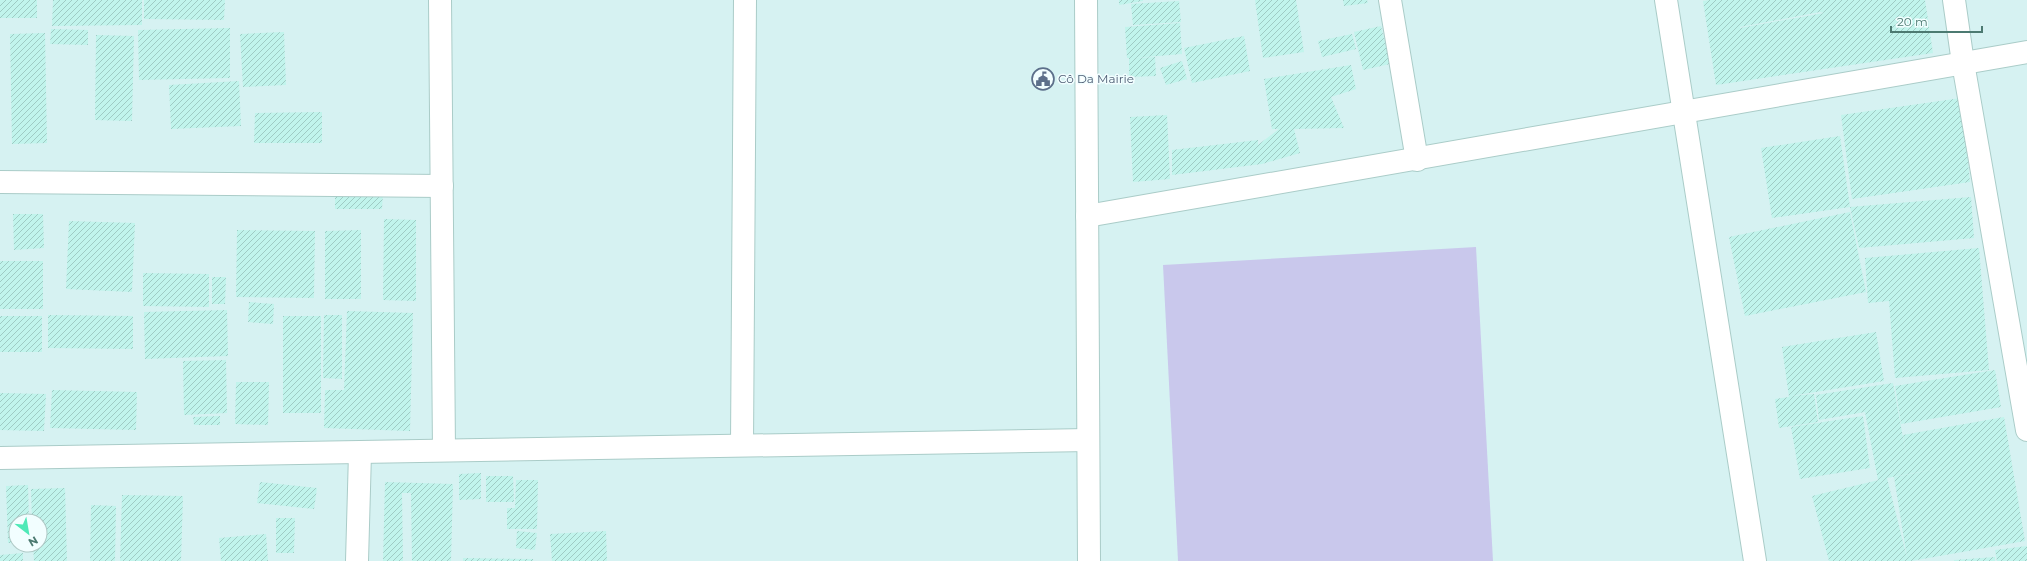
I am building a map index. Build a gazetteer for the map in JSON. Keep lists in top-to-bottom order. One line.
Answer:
{"places":{"public building":["Cô Da Mairie"]},"scale_bar":"20 m","north":"bottom right"}
